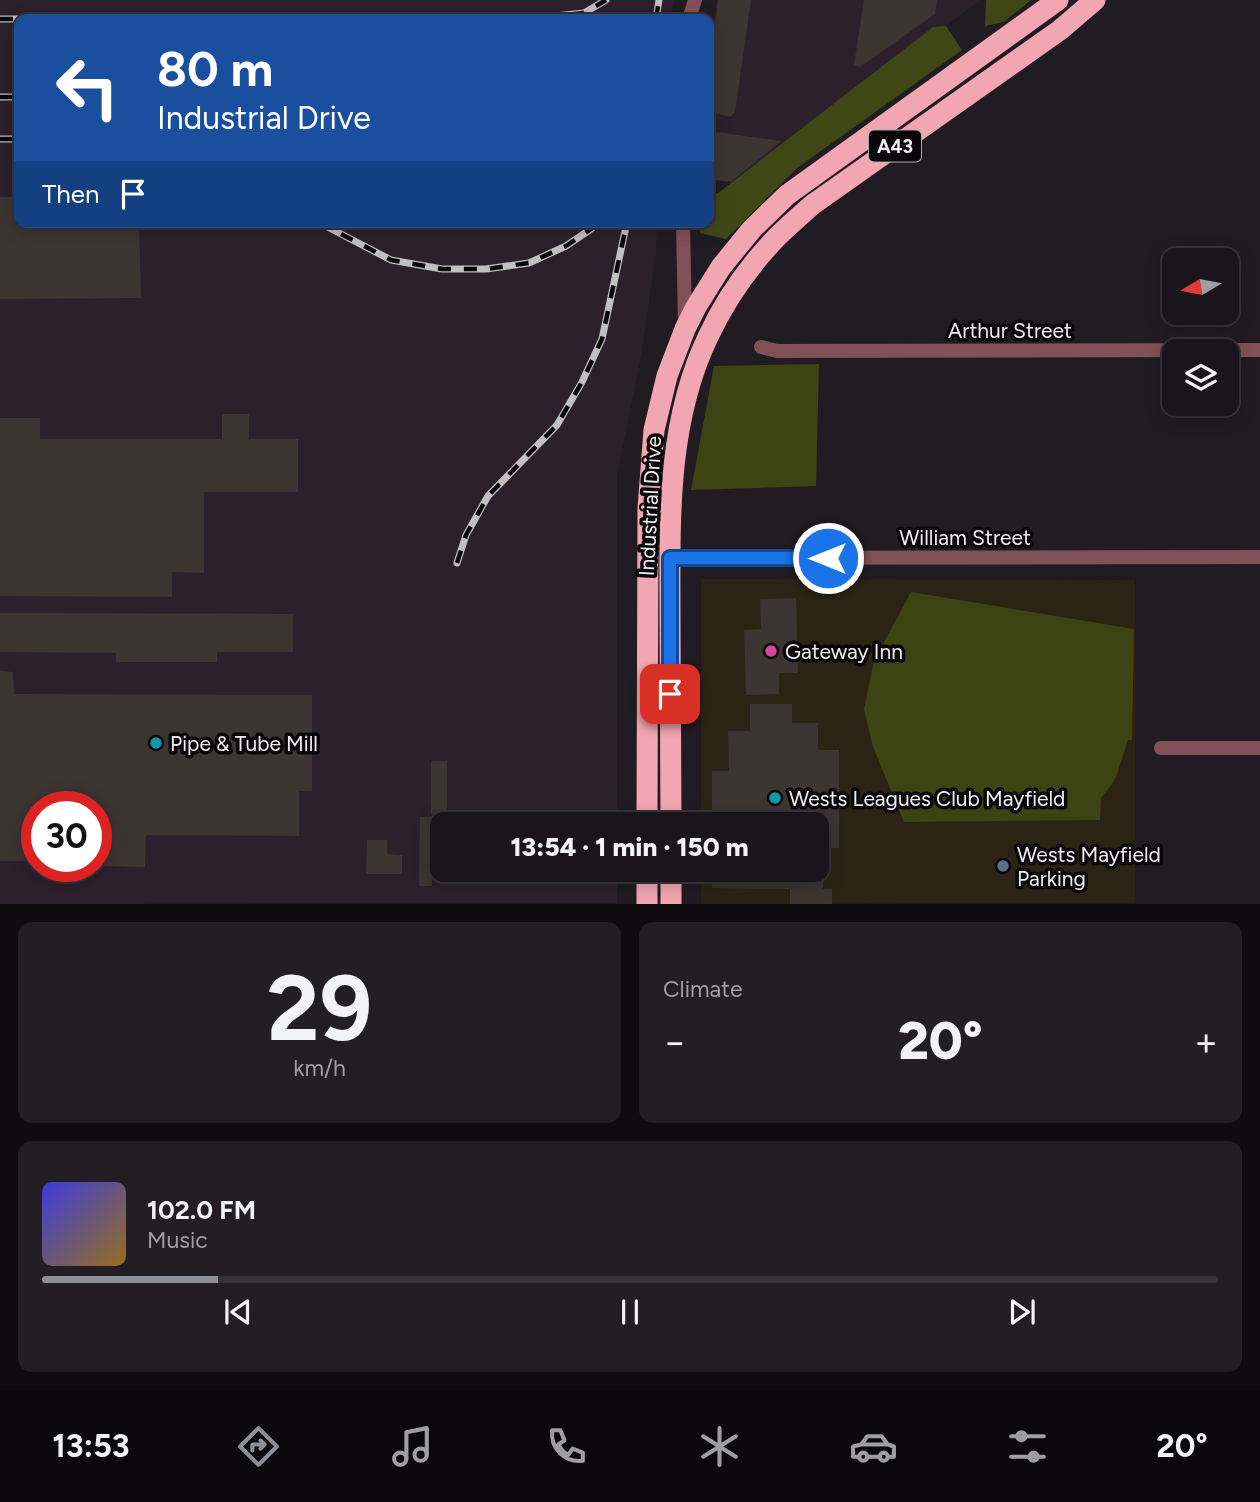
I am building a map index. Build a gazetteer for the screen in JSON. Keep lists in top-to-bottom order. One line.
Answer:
{"streets":{"highway":["A43","Industrial Drive"],"street":["Arthur Street","William Street"]},"crossings":[["Industrial Drive","William Street"]],"places":["Gateway Inn","Pipe & Tube Mill","Wests Leagues Club Mayfield","Wests Mayfield Parking"],"north":"left","page":{"turn":["80 m","Industrial Drive"],"then":"Then","limit":"30","trip":"13:54 · 1 min · 150 m","tile":[["29","km/h"],"Climate"],"heat":["−","20°","+"],"song":["102.0 FM","Music"],"tabs":["13:53","20°"]}}
